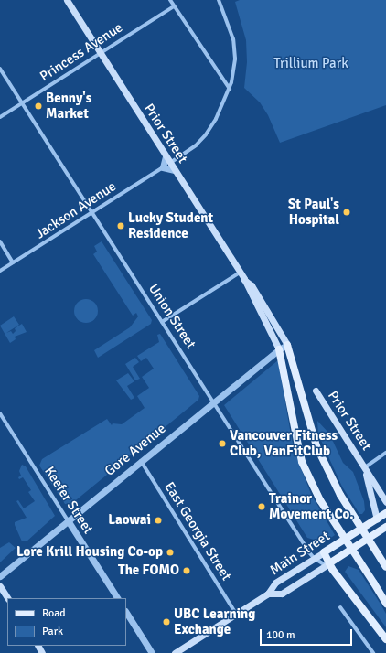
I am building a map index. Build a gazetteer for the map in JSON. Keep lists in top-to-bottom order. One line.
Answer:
{"streets":{"main road":["Prior Street","Main Street"],"street":["Princess Avenue","Jackson Avenue","Union Street","Gore Avenue","Keefer Street","East Georgia Street"]},"crossings":[["Princess Avenue","Prior Street"],["Princess Avenue","Union Street"],["Prior Street","Gore Avenue"],["Jackson Avenue","Union Street"],["Union Street","Gore Avenue"],["Union Street","Main Street"],["Gore Avenue","Keefer Street"],["Gore Avenue","East Georgia Street"],["East Georgia Street","Main Street"]],"parks":["Trillium Park"],"places":["Benny's Market","St Paul's Hospital","Lucky Student Residence","Vancouver Fitness Club, VanFitClub","Trainor Movement Co.","Laowai","Lore Krill Housing Co-op","The FOMO","UBC Learning Exchange"],"legend":["Road","Park"],"scale_bar":"100 m"}
